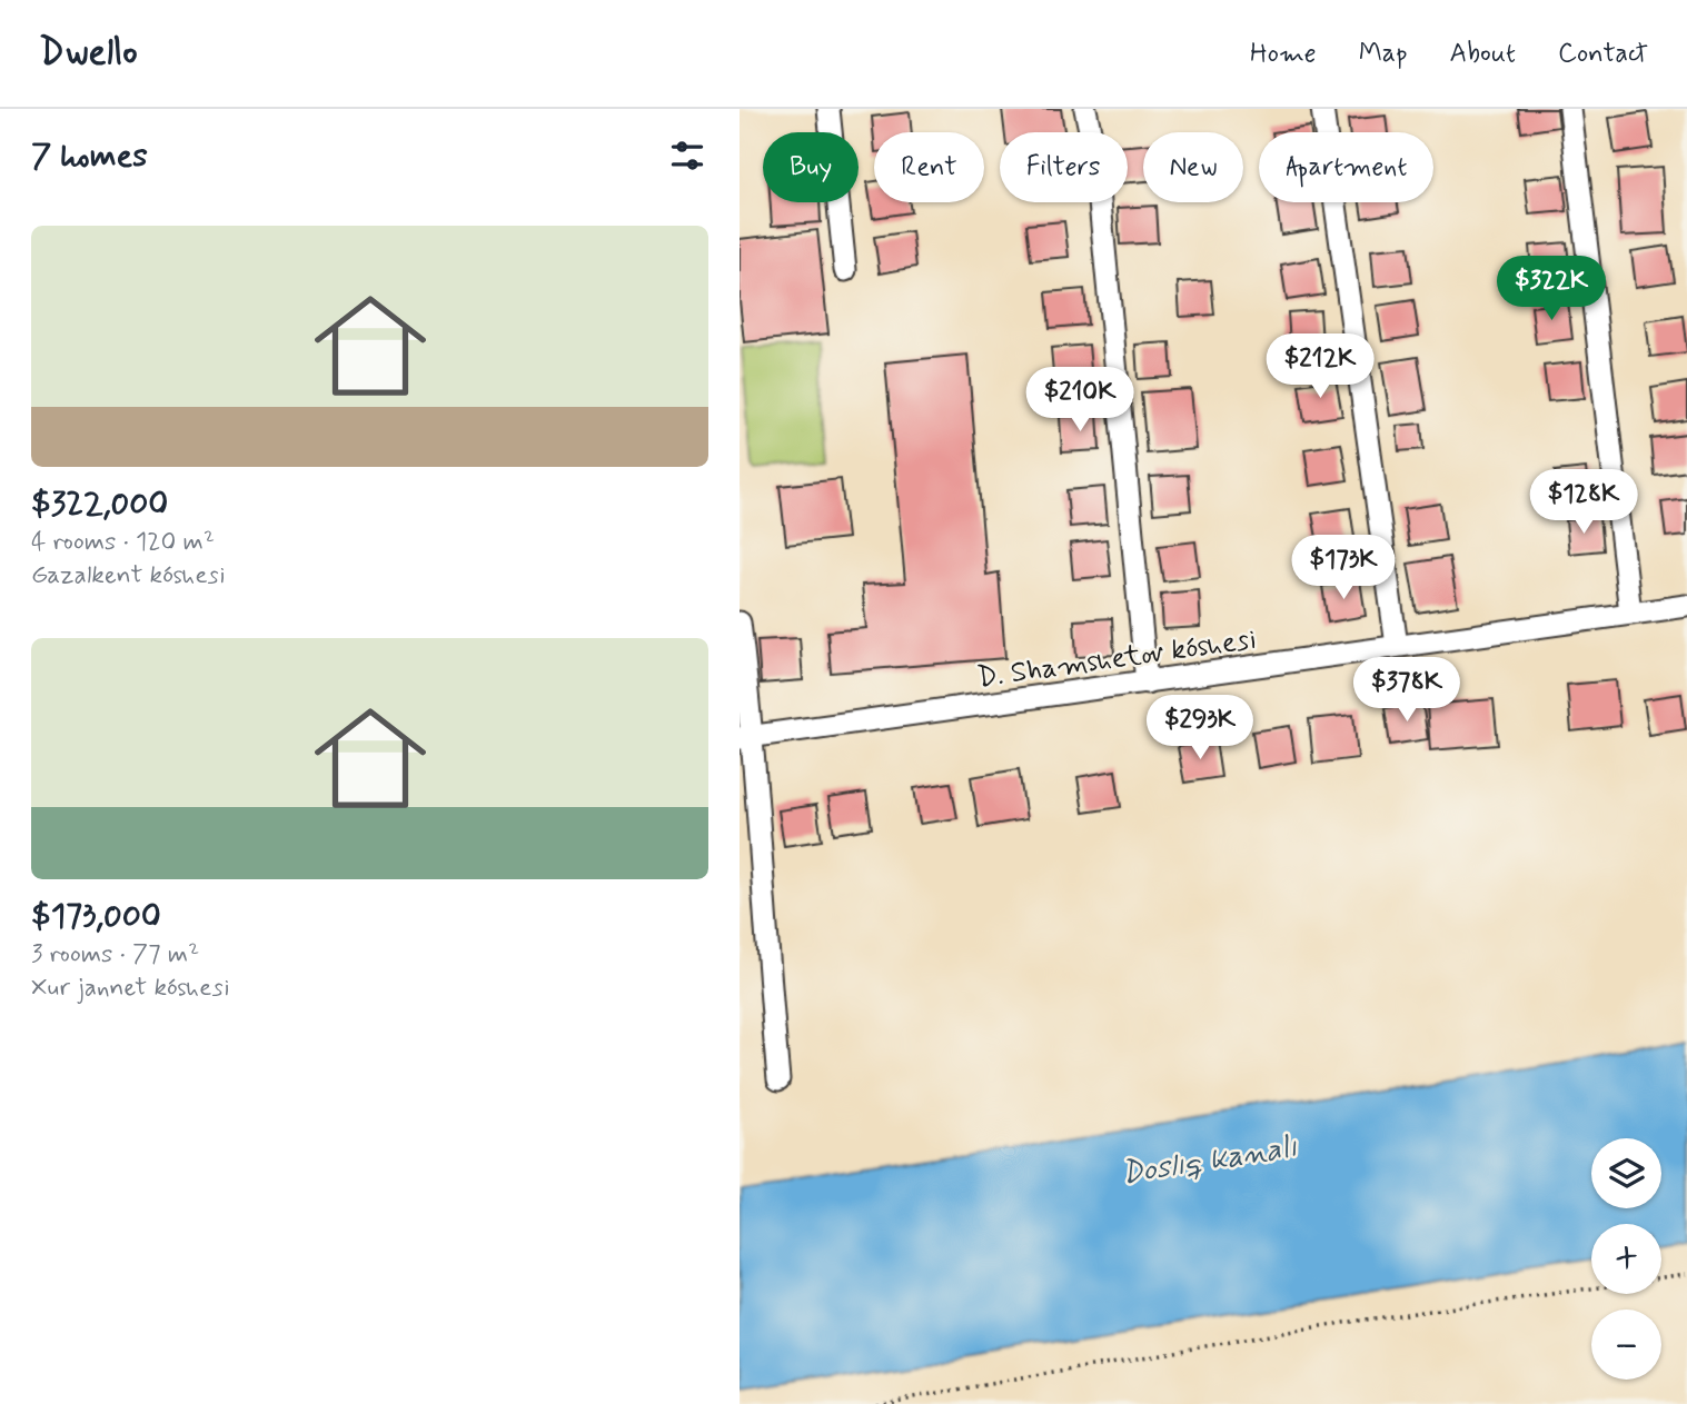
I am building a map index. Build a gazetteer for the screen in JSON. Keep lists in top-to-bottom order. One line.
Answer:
{"streets":{"street":["D. Shamshetov kóshesi"]},"water":["Doslıq kanalı"],"page":{"header":"Dwello","nav":["Home","Map","About","Contact"],"heading":"7 homes","chip":["Buy","Rent","Filters","New","Apartment"],"list":[{"name":"$322,000","note":"4 rooms · 120 m² · Gazalkent kóshesi"},{"name":"$173,000","note":"3 rooms · 77 m² · Xur jannet kóshesi"}],"price":["$322K","$212K","$210K","$128K","$173K","$378K","$293K"],"map_buttons":["+","−"]}}
